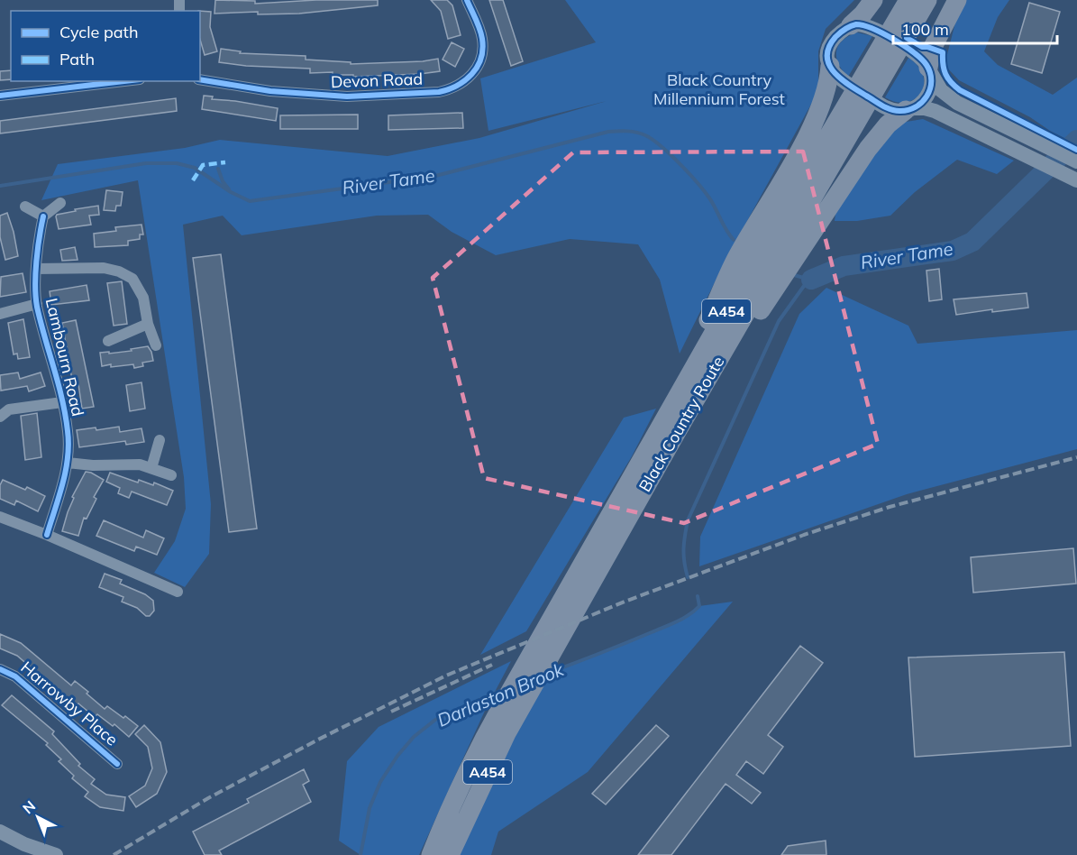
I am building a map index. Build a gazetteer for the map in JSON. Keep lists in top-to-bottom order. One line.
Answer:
{"streets":{"highway":["A454","Black Country Route"],"street":["Devon Road","Lambourn Road","Harrowby Place"]},"water":["River Tame","Darlaston Brook"],"parks":["Black Country Millennium Forest"],"legend":["Cycle path","Path"],"scale_bar":"100 m","north":"top left"}
